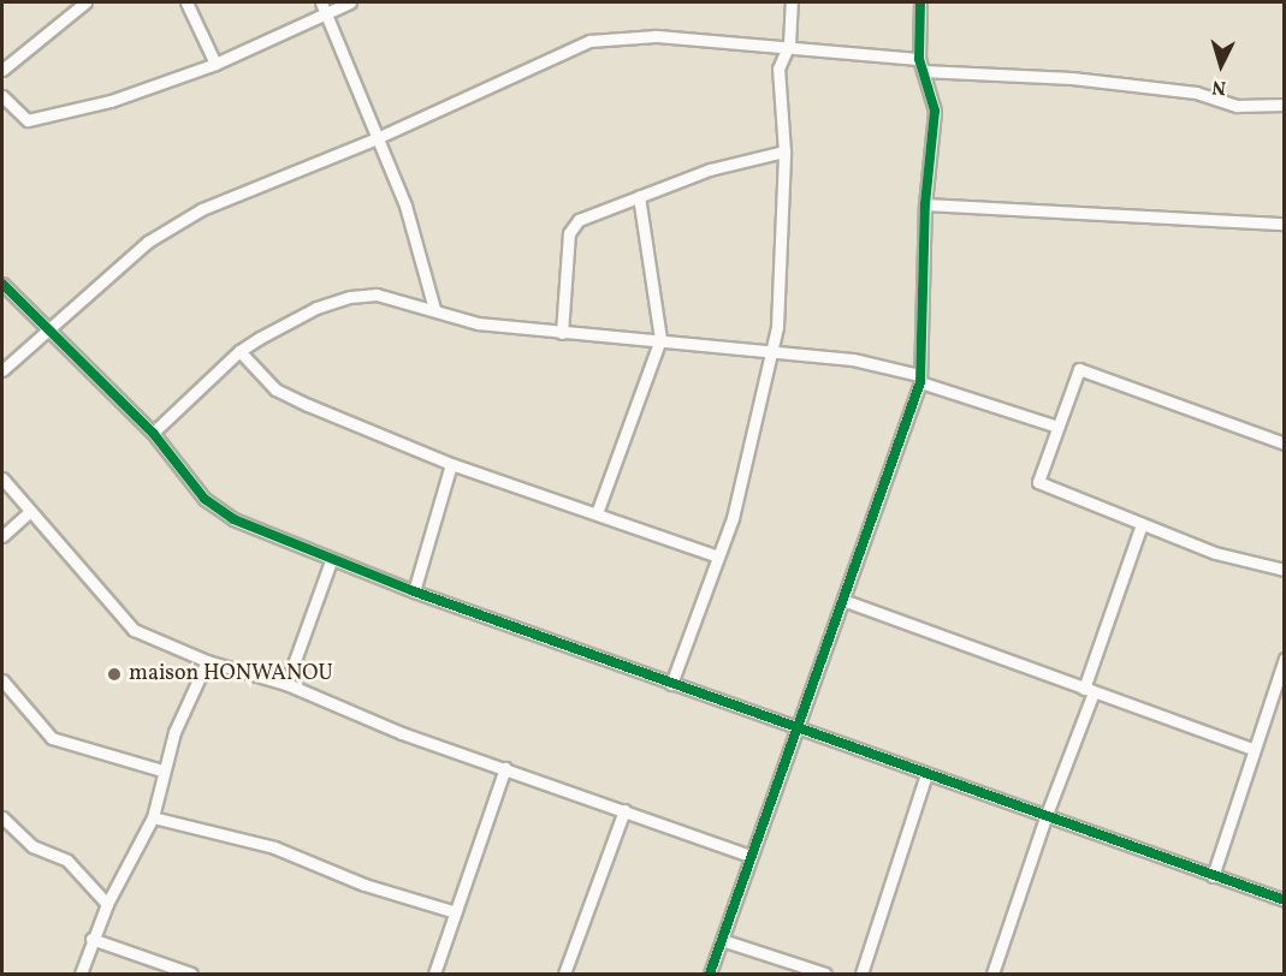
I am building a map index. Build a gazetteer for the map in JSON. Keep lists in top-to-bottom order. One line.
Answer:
{"places":["maison HONWANOU"],"north":"bottom"}
